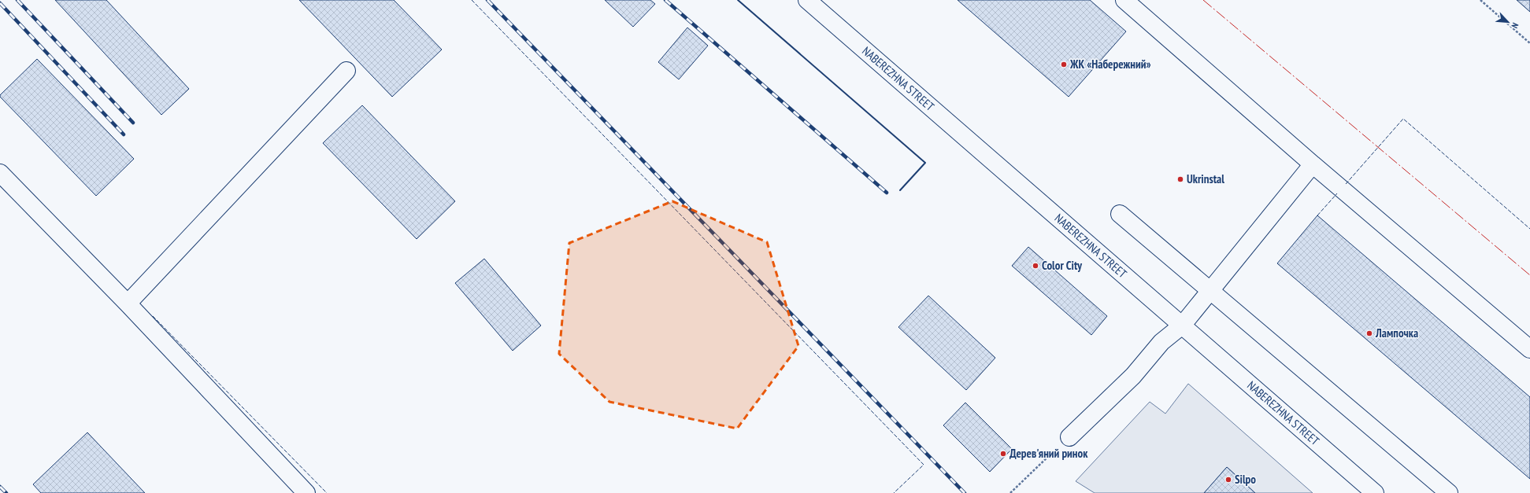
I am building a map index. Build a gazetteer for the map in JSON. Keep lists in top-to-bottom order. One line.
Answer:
{"streets":{"main road":["NABEREZHNA STREET"]},"places":["ЖК «Набережний»","Ukrinstal","Color City","Лампочка","Дерев'яний ринок","Silpo"],"north":"bottom right"}
